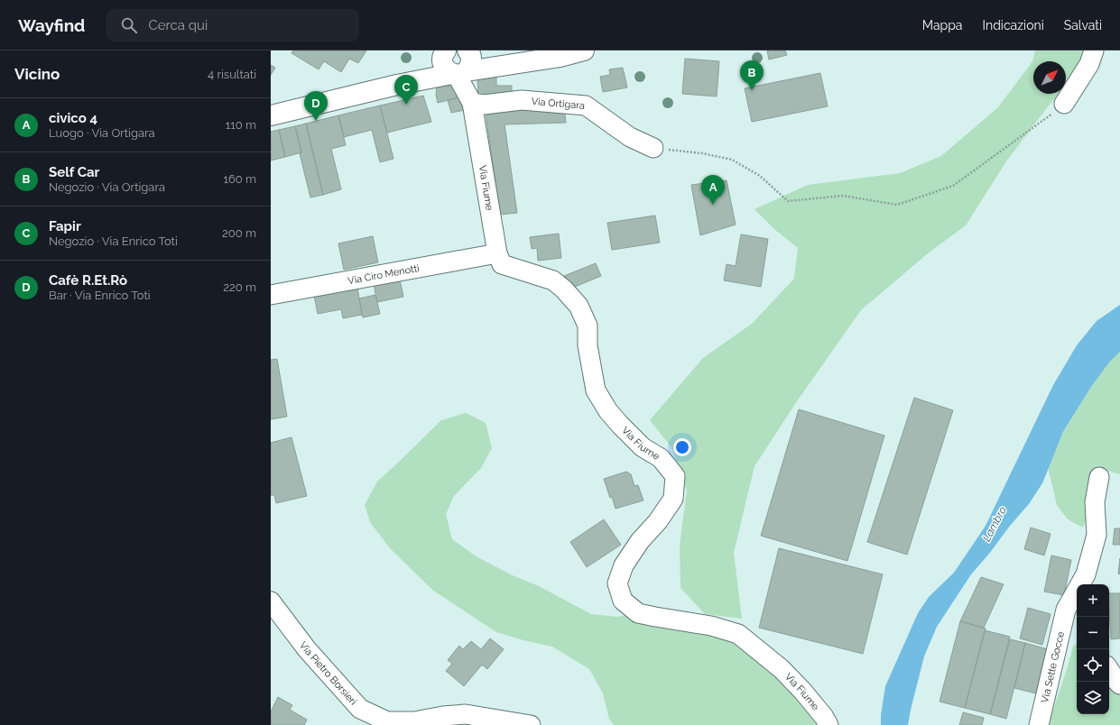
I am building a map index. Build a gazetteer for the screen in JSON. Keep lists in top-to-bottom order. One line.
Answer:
{"streets":{"street":["Via Ortigara","Via Fiume","Via Ciro Menotti","Via Sette Gocce","Via Pietro Borsieri"]},"crossings":[["Via Ortigara","Via Fiume"],["Via Fiume","Via Ciro Menotti"]],"water":["Lambro"],"north":"top right","page":{"header":"Wayfind","search":"Cerca qui","nav":["Mappa","Indicazioni","Salvati"],"heading":["Vicino","4 risultati"],"pins":["B","C","D","A"],"list":[{"mark":"A","name":"civico 4","note":"Luogo · Via Ortigara","value":"110 m"},{"mark":"B","name":"Self Car","note":"Negozio · Via Ortigara","value":"160 m"},{"mark":"C","name":"Fapir","note":"Negozio · Via Enrico Toti","value":"200 m"},{"mark":"D","name":"Cafè R.Et.Rò","note":"Bar · Via Enrico Toti","value":"220 m"}],"map_buttons":["+","−"]}}
